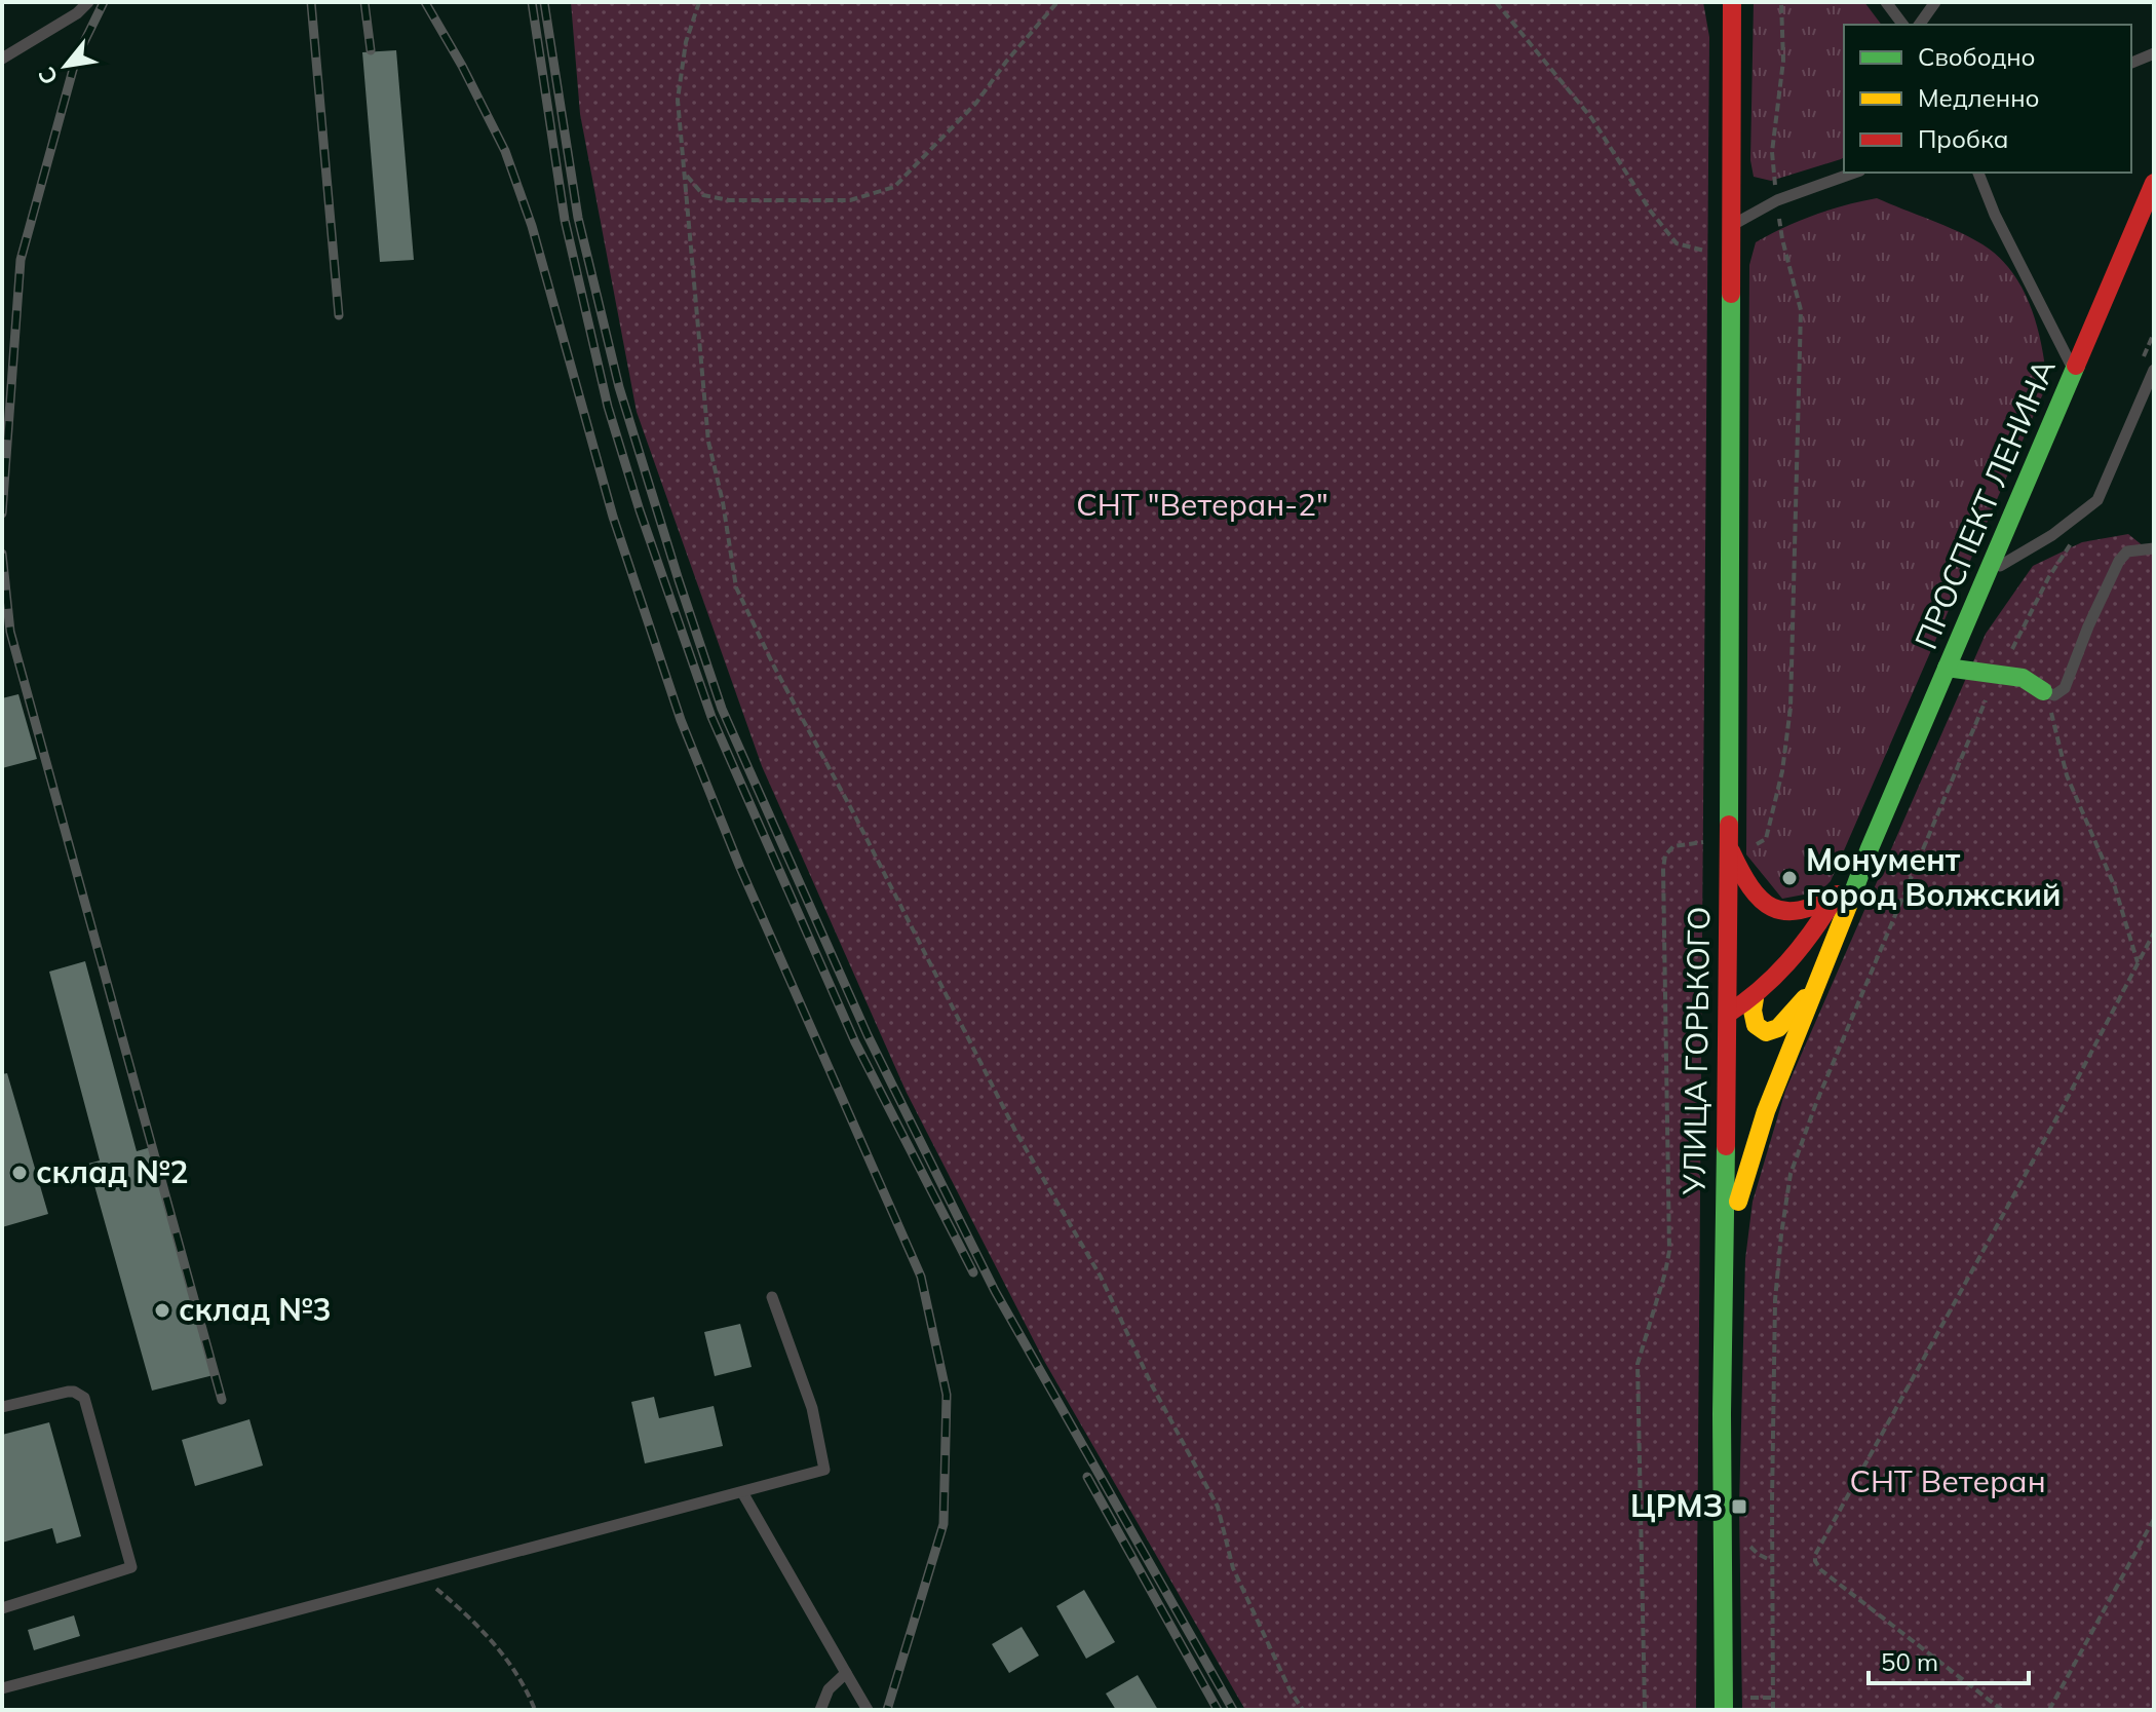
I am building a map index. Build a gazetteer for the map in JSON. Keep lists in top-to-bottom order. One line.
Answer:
{"streets":{"main road":["ПРОСПЕКТ ЛЕНИНА","УЛИЦА ГОРЬКОГО"]},"crossings":[["ПРОСПЕКТ ЛЕНИНА","УЛИЦА ГОРЬКОГО"]],"parks":["СНТ \"Ветеран-2\"","СНТ Ветеран"],"places":{"other":["Монумент город Волжский","склад №2","склад №3"],"transit":["ЦРМЗ"]},"legend":["Свободно","Медленно","Пробка"],"scale_bar":"50 m","north":"bottom left"}
